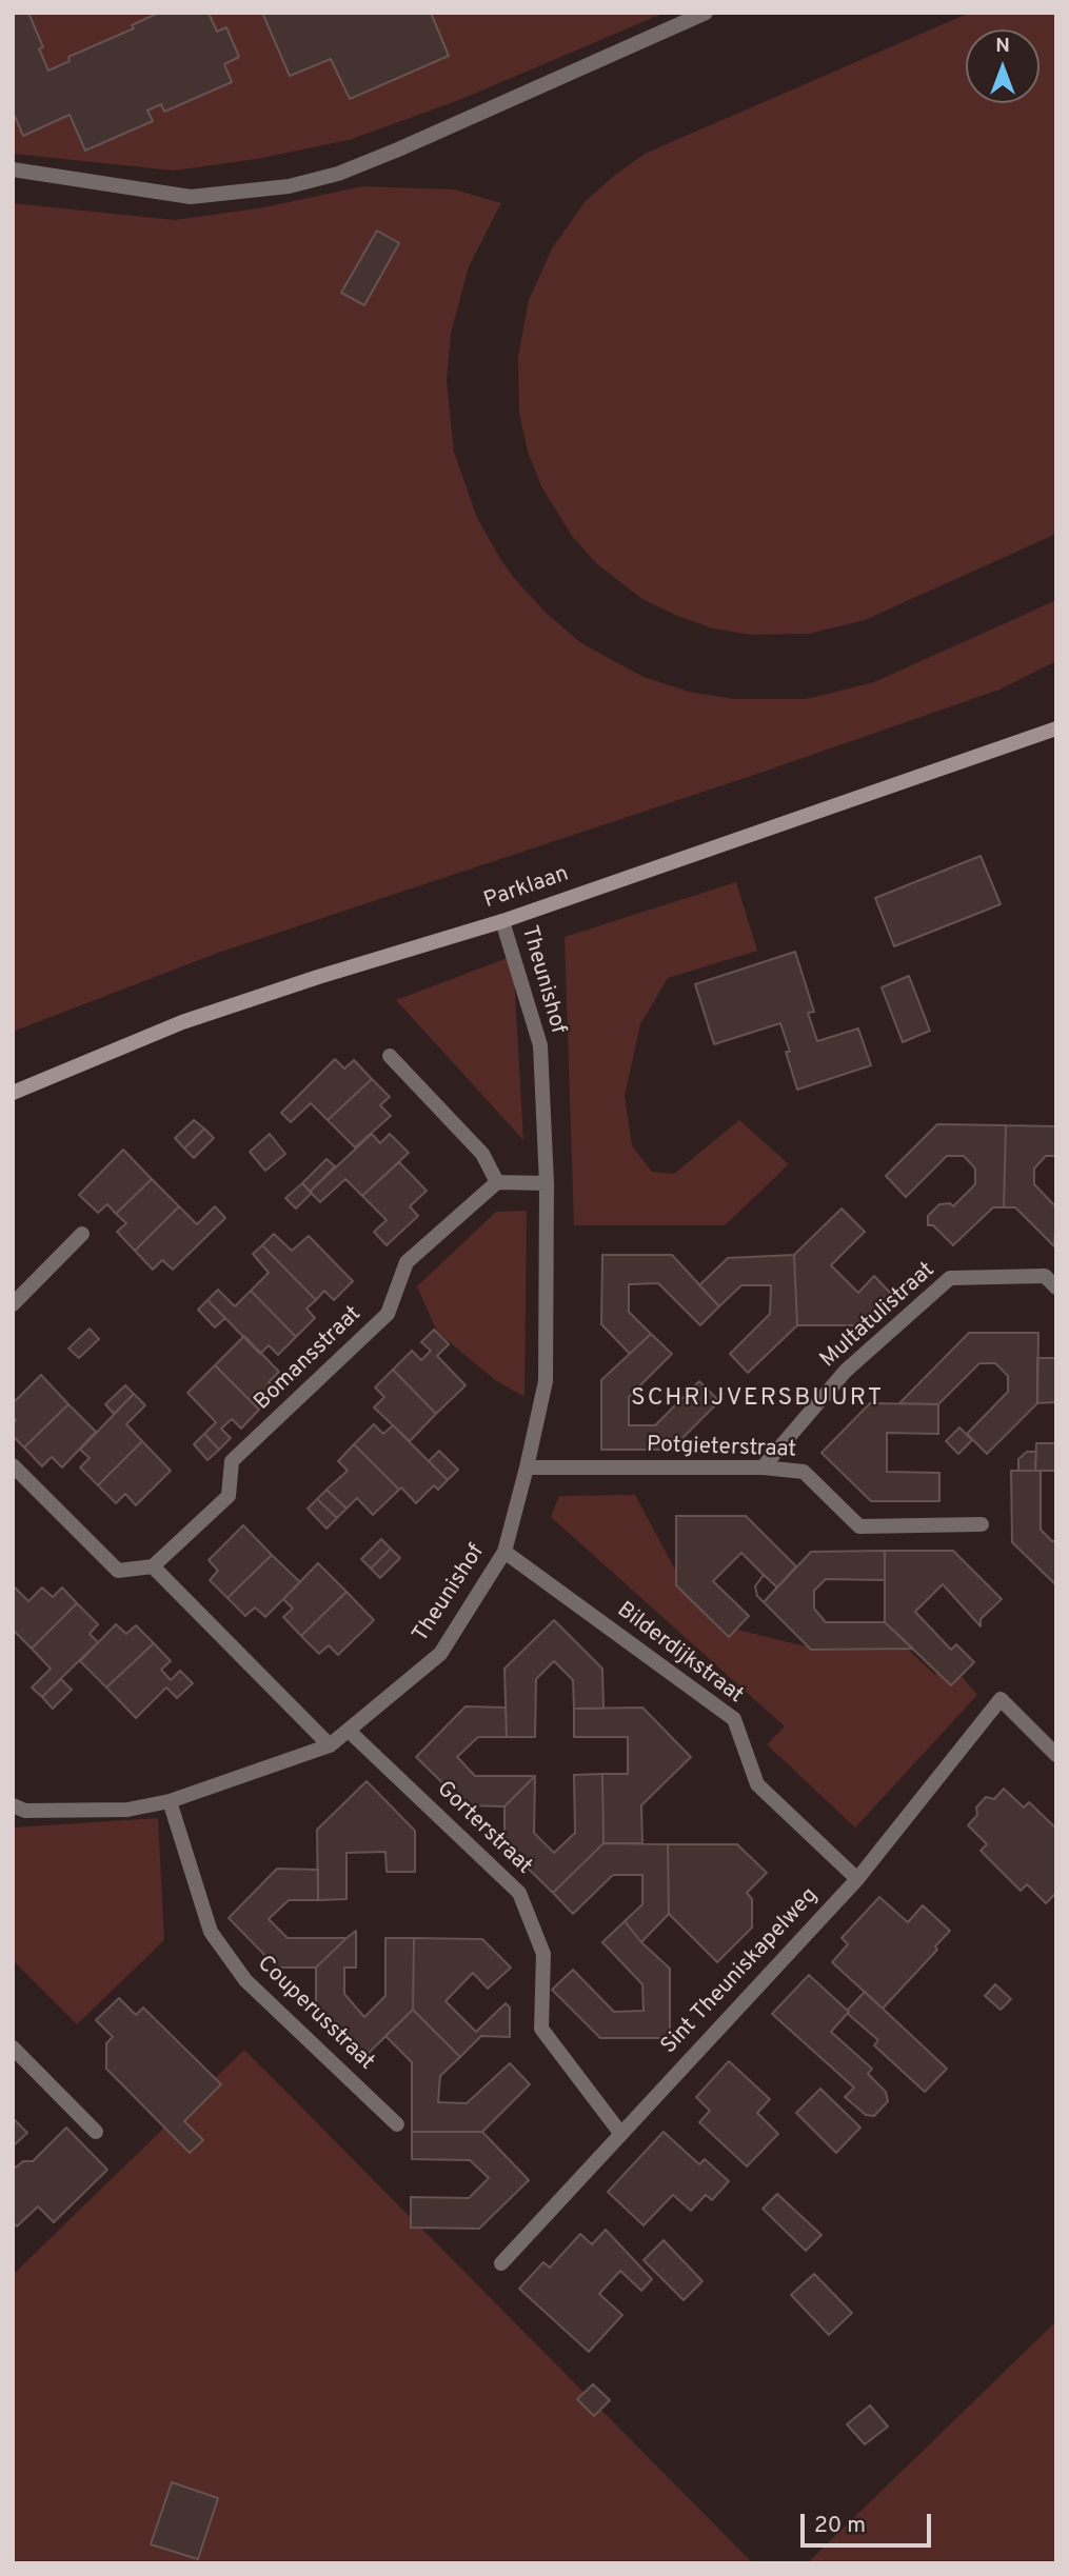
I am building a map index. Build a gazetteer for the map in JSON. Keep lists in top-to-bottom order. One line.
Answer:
{"streets":{"street":["Parklaan","Theunishof","Multatulistraat","Bomansstraat","Potgieterstraat","Bilderdijkstraat","Gorterstraat","Sint Theuniskapelweg","Couperusstraat"]},"crossings":[["Parklaan","Theunishof"],["Theunishof","Potgieterstraat"],["Theunishof","Bilderdijkstraat"],["Theunishof","Gorterstraat"],["Theunishof","Couperusstraat"],["Multatulistraat","Potgieterstraat"],["Bilderdijkstraat","Sint Theuniskapelweg"],["Gorterstraat","Sint Theuniskapelweg"]],"districts":["SCHRIJVERSBUURT"],"scale_bar":"20 m","north":"top"}
